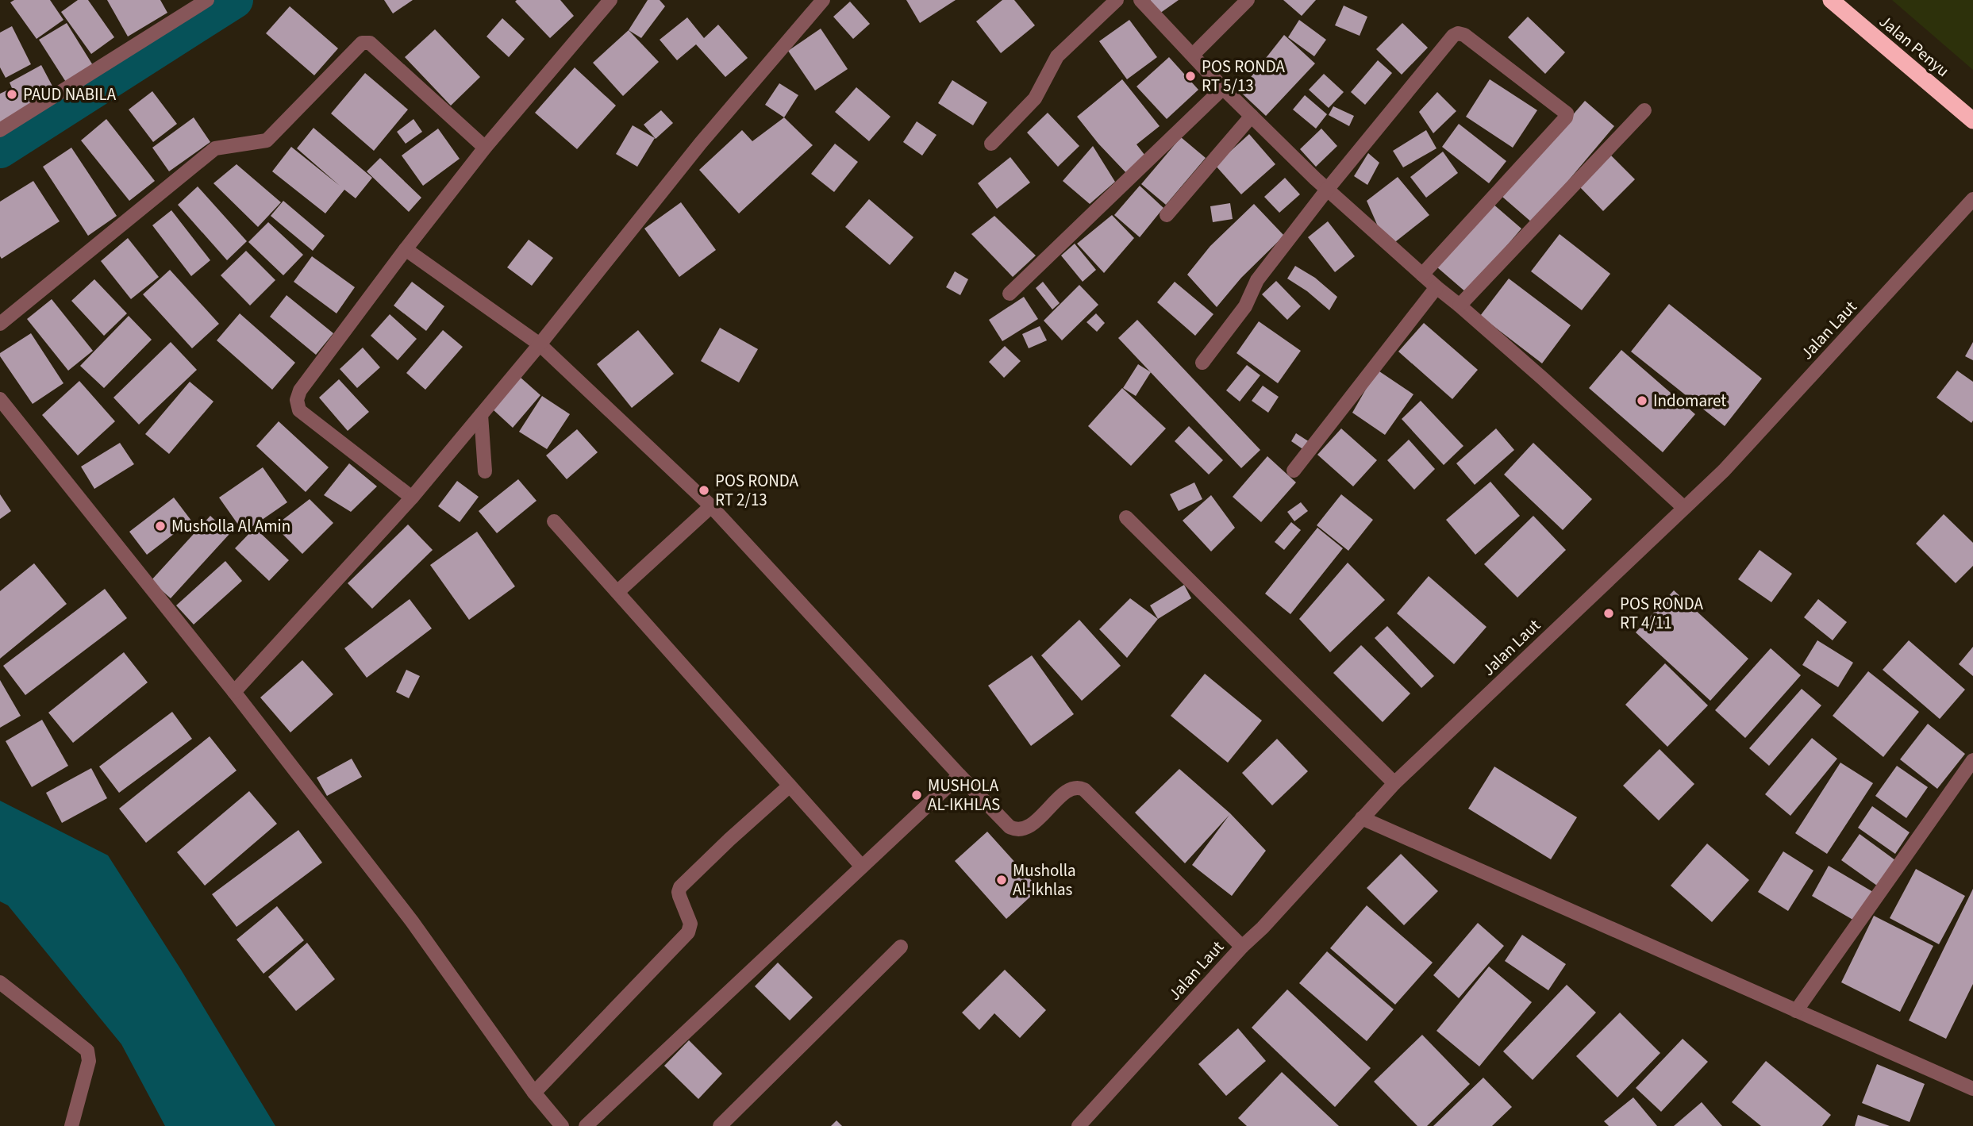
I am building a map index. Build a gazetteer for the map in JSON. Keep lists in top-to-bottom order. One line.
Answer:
{"streets":{"highway":["Jalan Penyu"],"street":["Jalan Laut"]},"places":["POS RONDA RT 5/13","PAUD NABILA","Indomaret","POS RONDA RT 2/13","Musholla Al Amin","POS RONDA RT 4/11","MUSHOLA AL-IKHLAS","Musholla Al-Ikhlas"]}
